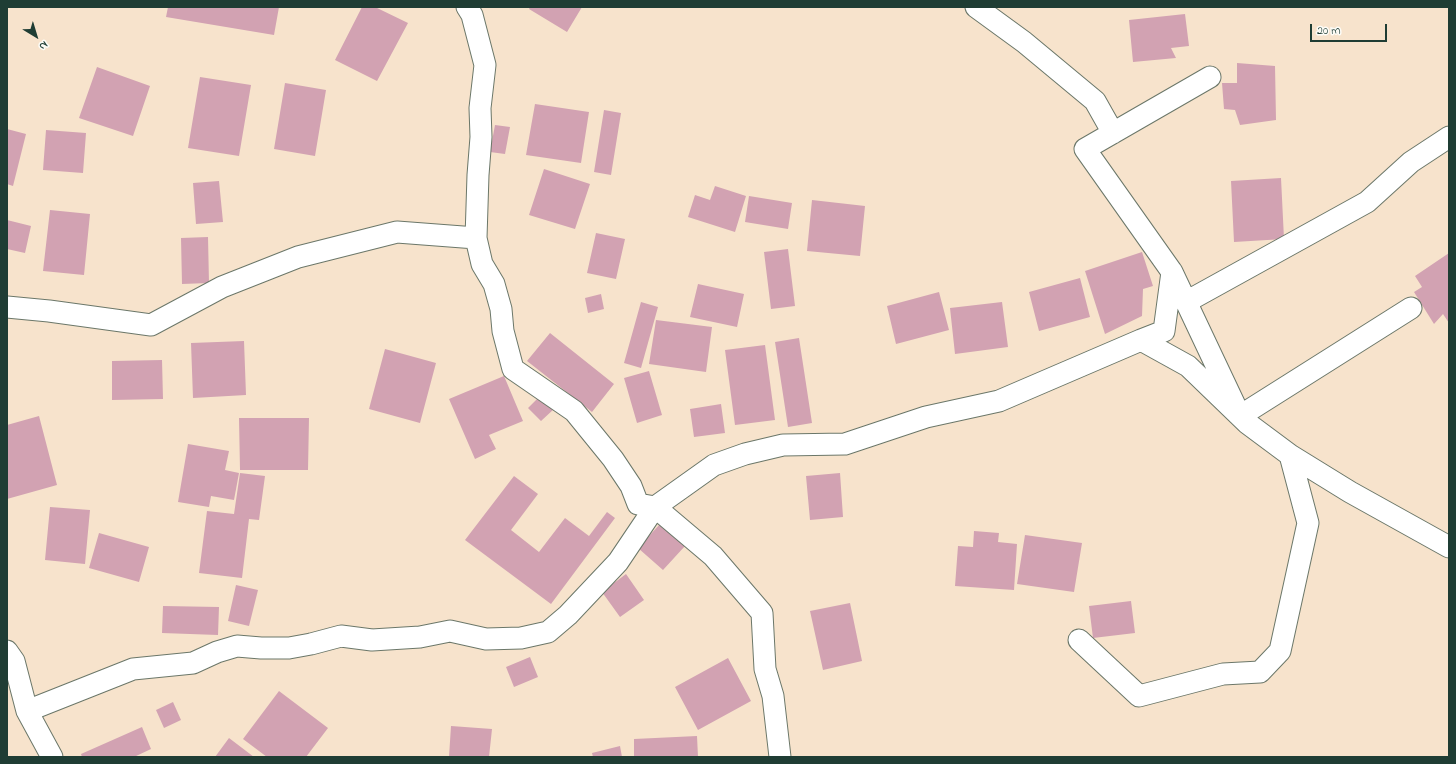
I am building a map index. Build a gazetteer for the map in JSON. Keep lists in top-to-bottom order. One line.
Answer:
{"scale_bar":"20 m","north":"bottom right"}
